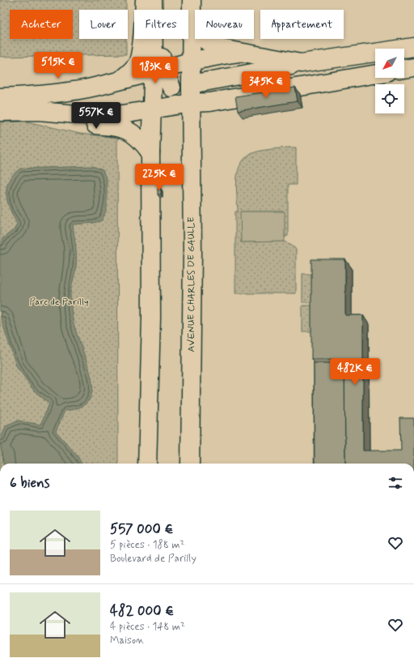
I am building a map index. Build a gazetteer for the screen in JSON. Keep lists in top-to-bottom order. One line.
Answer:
{"streets":{"main road":["AVENUE CHARLES DE GAULLE"]},"parks":["Parc de Parilly"],"north":"bottom left","page":{"chip":["Acheter","Louer","Filtres","Nouveau","Appartement"],"price":["515K €","183K €","345K €","557K €","225K €","482K €"],"heading":"6 biens","list":[{"name":"557 000 €","note":"5 pièces · 188 m² · Boulevard de Parilly"},{"name":"482 000 €","note":"4 pièces · 148 m² · Maison"}]}}
